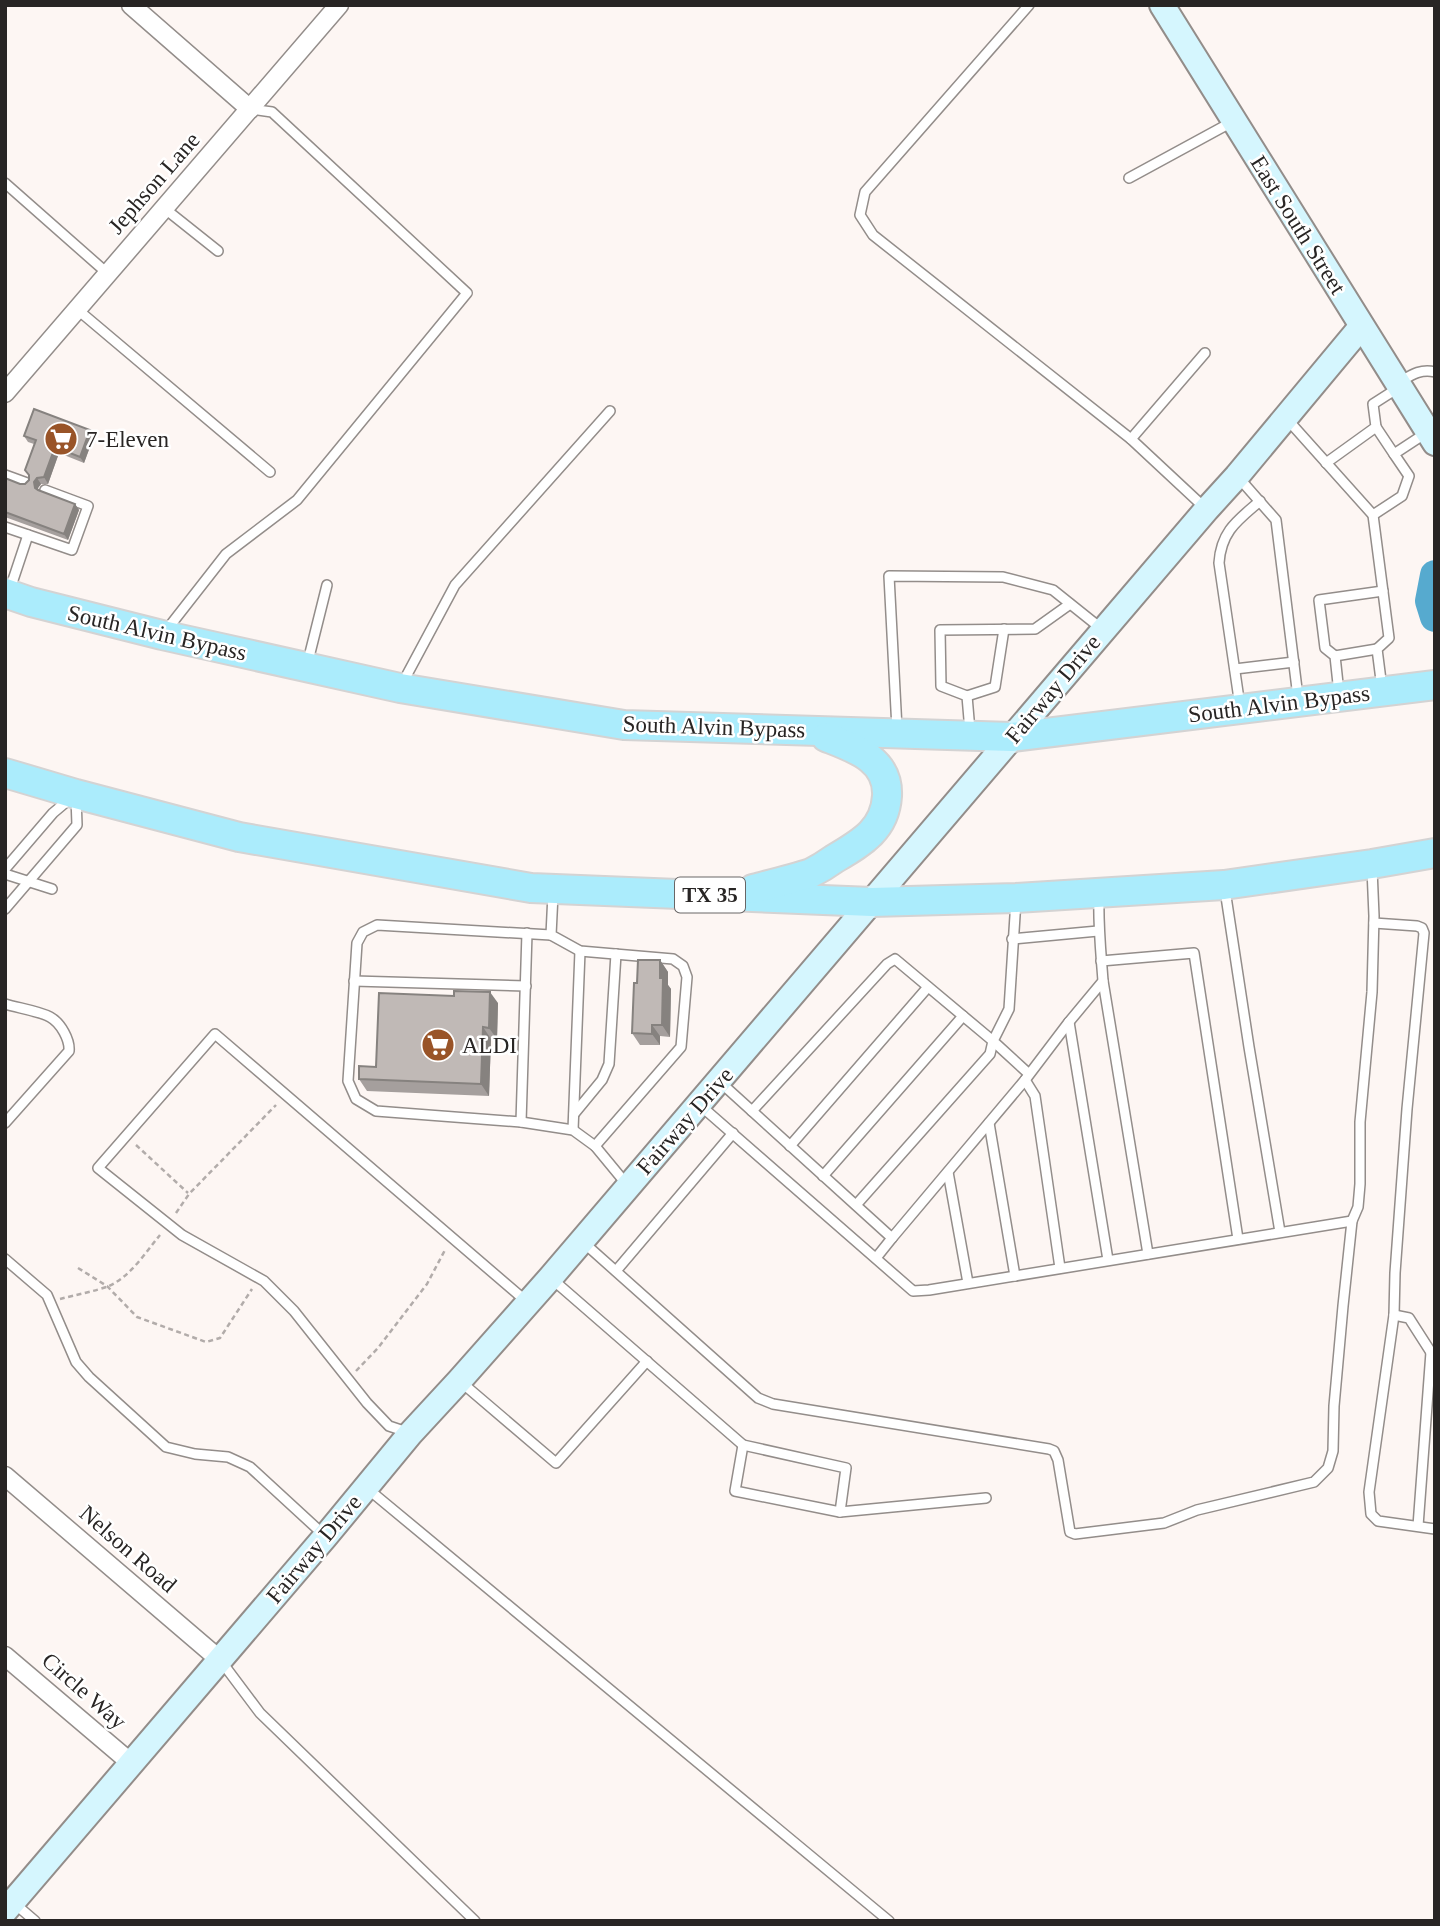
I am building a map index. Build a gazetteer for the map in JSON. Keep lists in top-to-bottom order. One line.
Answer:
{"streets":{"main road":["South Alvin Bypass","TX 35"],"street":["Jephson Lane","East South Street","Fairway Drive","Nelson Road","Circle Way"]},"crossings":[["East South Street","Fairway Drive"],["South Alvin Bypass","Fairway Drive"],["Fairway Drive","TX 35"],["Fairway Drive","Nelson Road"],["Fairway Drive","Circle Way"]],"places":{"supermarket":["7-Eleven","ALDI"]}}
